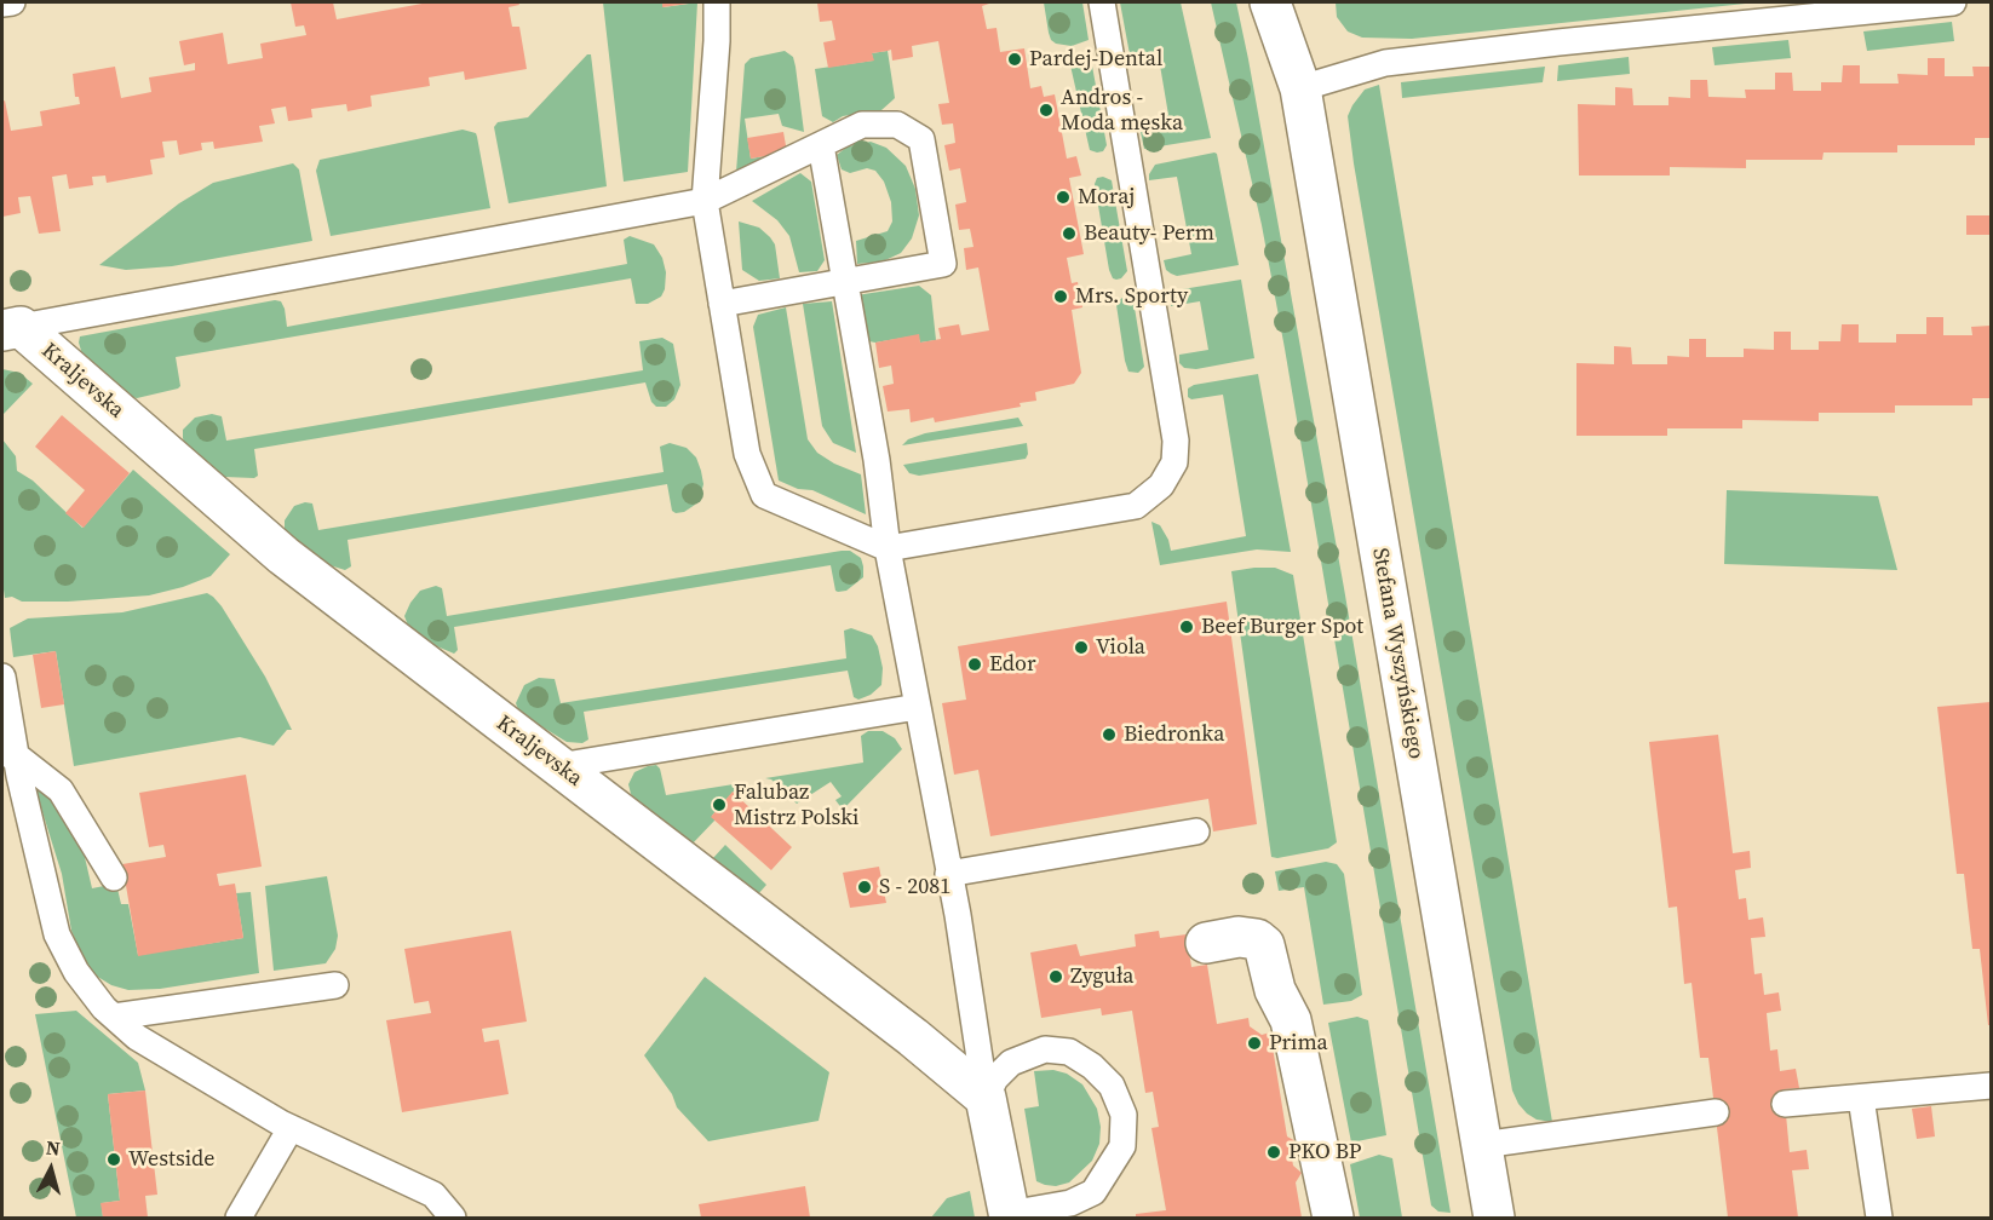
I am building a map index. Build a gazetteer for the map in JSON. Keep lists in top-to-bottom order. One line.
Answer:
{"streets":{"street":["Kraljevska","Stefana Wyszyńskiego"]},"places":["Pardej-Dental","Andros - Moda męska","Moraj","Beauty- Perm","Mrs. Sporty","Beef Burger Spot","Viola","Edor","Biedronka","Falubaz Mistrz Polski","S - 2081","Zyguła","Prima","PKO BP","Westside"],"north":"top"}
